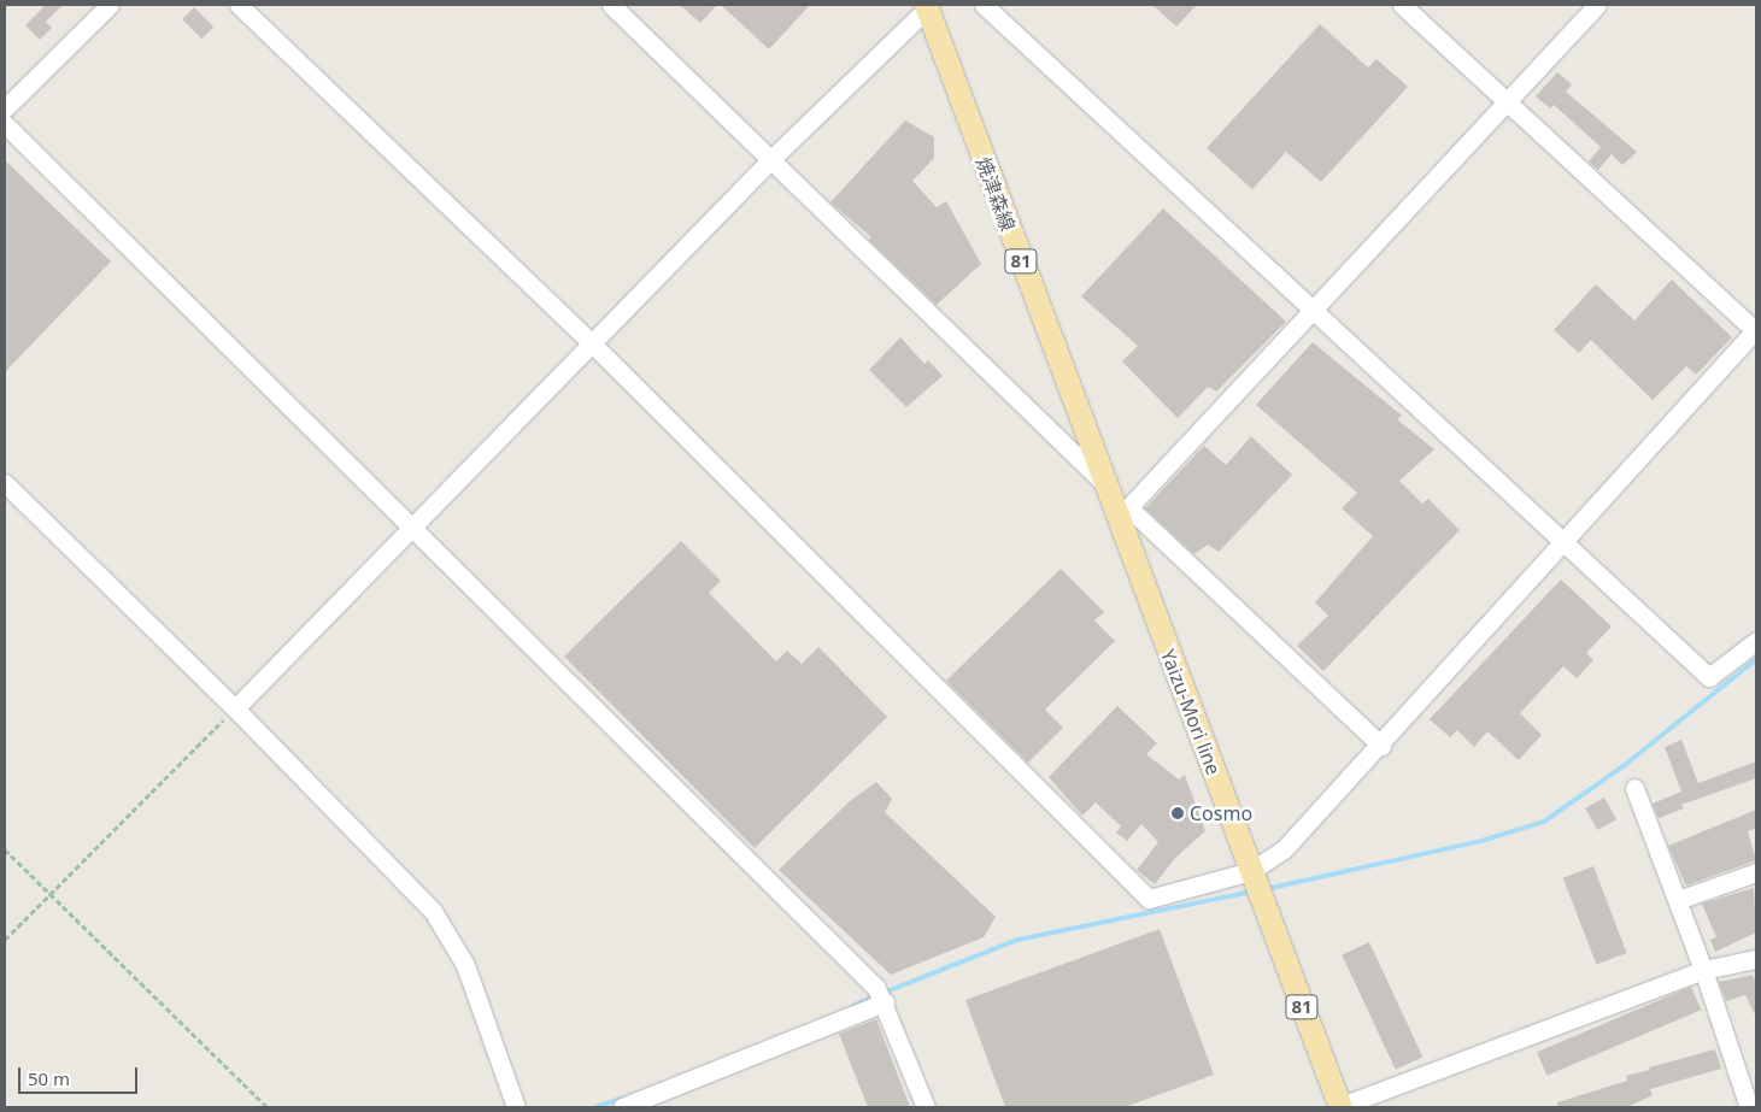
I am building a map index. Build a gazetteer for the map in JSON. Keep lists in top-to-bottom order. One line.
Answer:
{"streets":{"main road":["焼津森線","81","Yaizu-Mori line"]},"crossings":[["焼津森線","Yaizu-Mori line"]],"places":["Cosmo"],"scale_bar":"50 m"}
